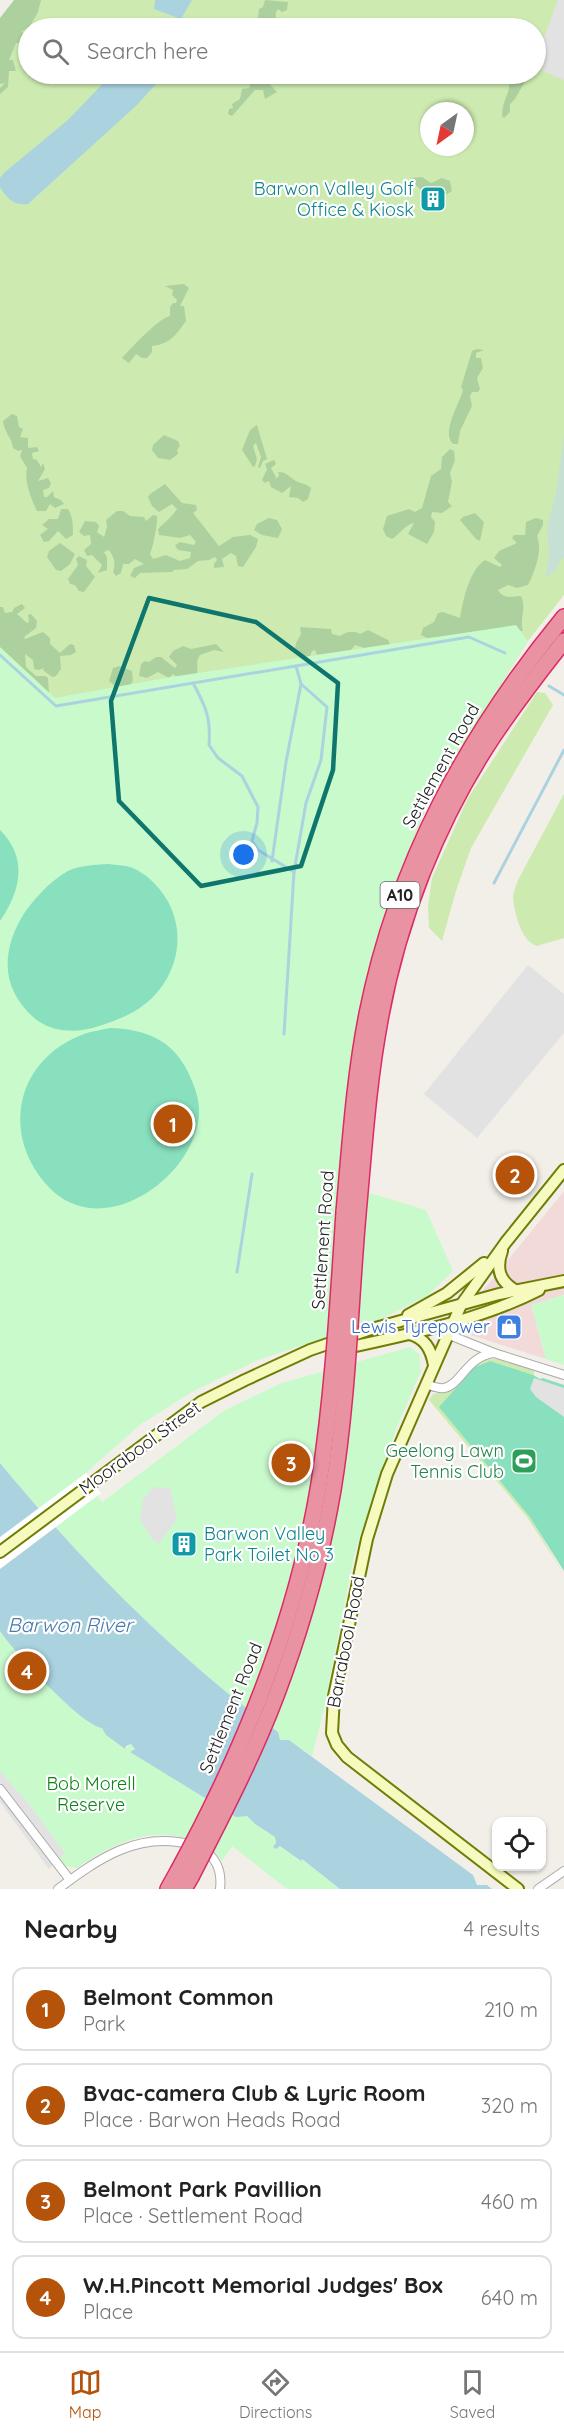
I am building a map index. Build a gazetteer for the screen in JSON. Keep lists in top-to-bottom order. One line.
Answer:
{"streets":{"highway":["Settlement Road","A10"],"street":["Moorabool Street","Barrabool Road"]},"crossings":[["Moorabool Street","Barrabool Road"]],"water":["Barwon River"],"parks":["Bob Morell Reserve"],"places":{"building":["Barwon Valley Golf Office & Kiosk","Barwon Valley Park Toilet No 3"],"shop":["Lewis Tyrepower"],"sports":["Geelong Lawn Tennis Club"]},"north":"bottom left","page":{"search":"Search here","pins":["1","2","3","4"],"heading":["Nearby","4 results"],"list":[{"mark":"1","name":"Belmont Common","note":"Park","value":"210 m"},{"mark":"2","name":"Bvac-camera Club & Lyric Room","note":"Place · Barwon Heads Road","value":"320 m"},{"mark":"3","name":"Belmont Park Pavillion","note":"Place · Settlement Road","value":"460 m"},{"mark":"4","name":"W.H.Pincott Memorial Judges' Box","note":"Place","value":"640 m"}],"nav":["Map","Directions","Saved"]}}
